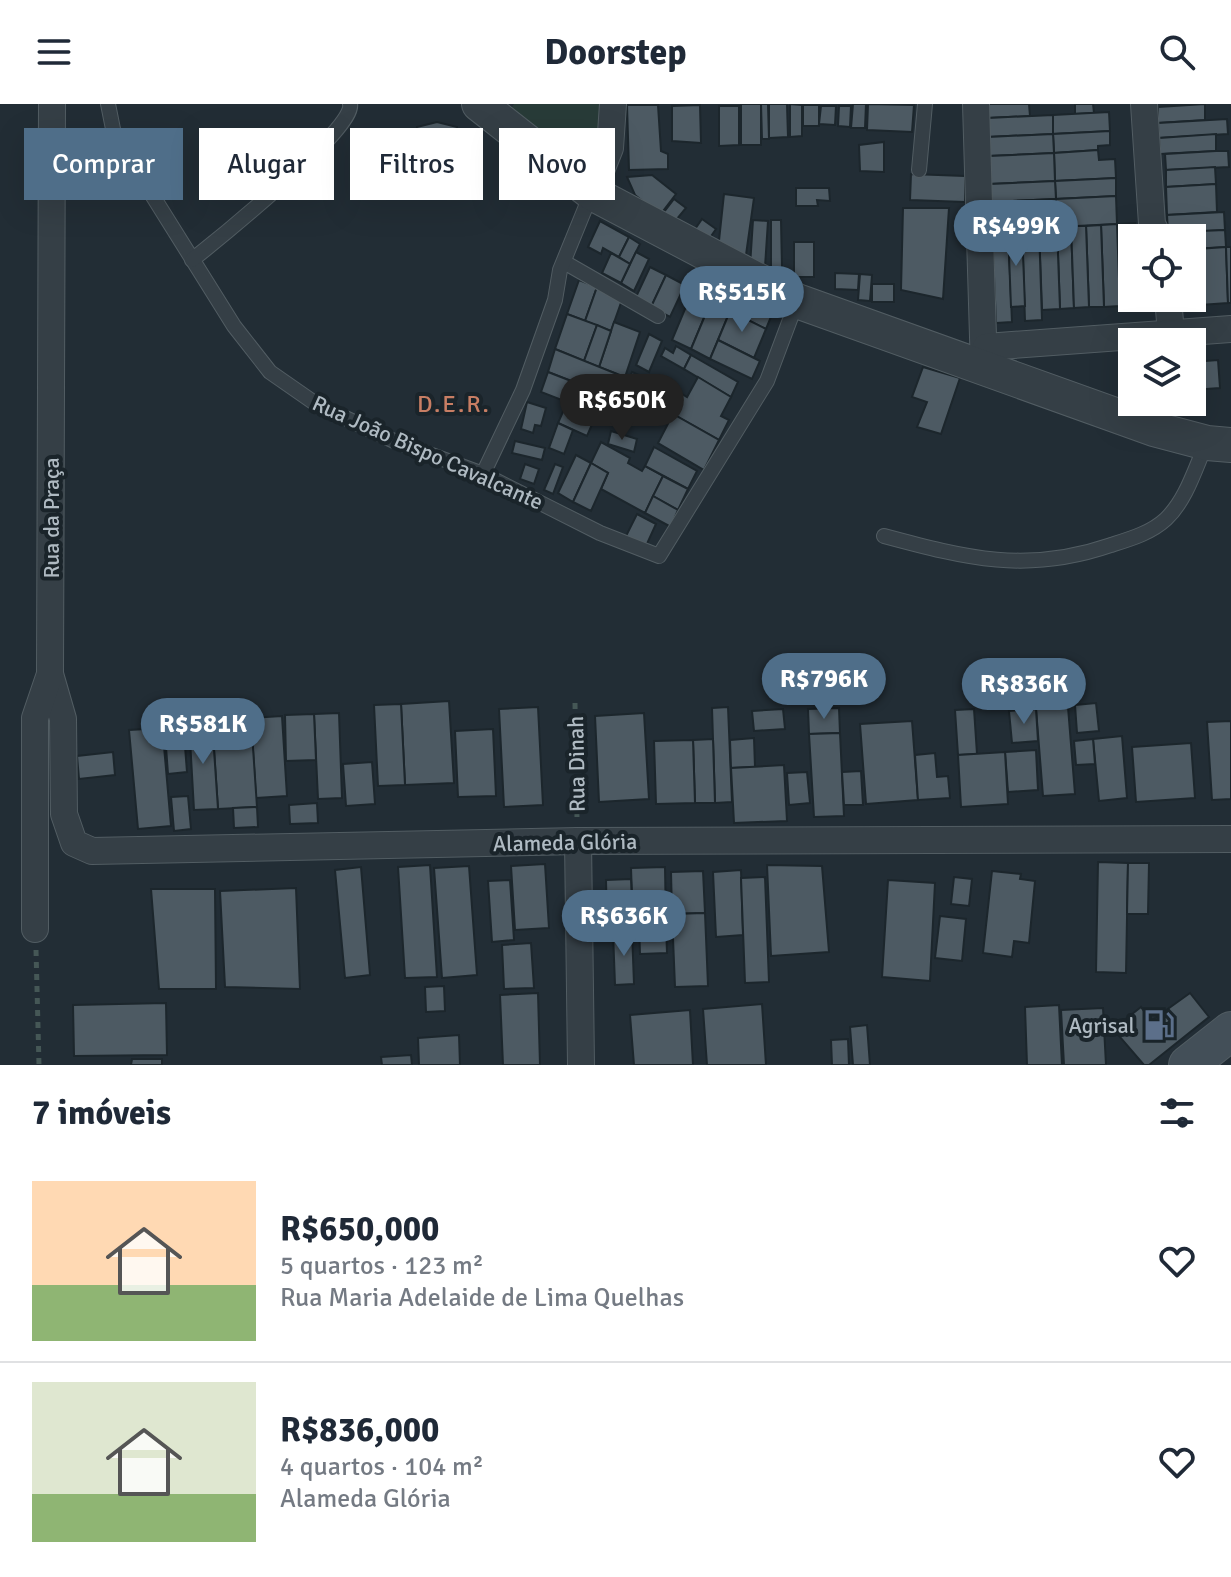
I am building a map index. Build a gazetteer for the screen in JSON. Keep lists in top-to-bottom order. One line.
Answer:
{"streets":{"street":["Rua da Praça","Rua Dinah","Alameda Glória"],"lane":["Rua João Bispo Cavalcante"]},"crossings":[["Rua da Praça","Alameda Glória"],["Rua Dinah","Alameda Glória"]],"districts":["D.E.R."],"places":{"fuel station":["Agrisal"]},"page":{"header":"Doorstep","chip":["Comprar","Alugar","Filtros","Novo"],"price":["R$499K","R$515K","R$650K","R$796K","R$836K","R$581K","R$636K"],"heading":"7 imóveis","list":[{"name":"R$650,000","note":"5 quartos · 123 m² · Rua Maria Adelaide de Lima Quelhas"},{"name":"R$836,000","note":"4 quartos · 104 m² · Alameda Glória"}]}}
